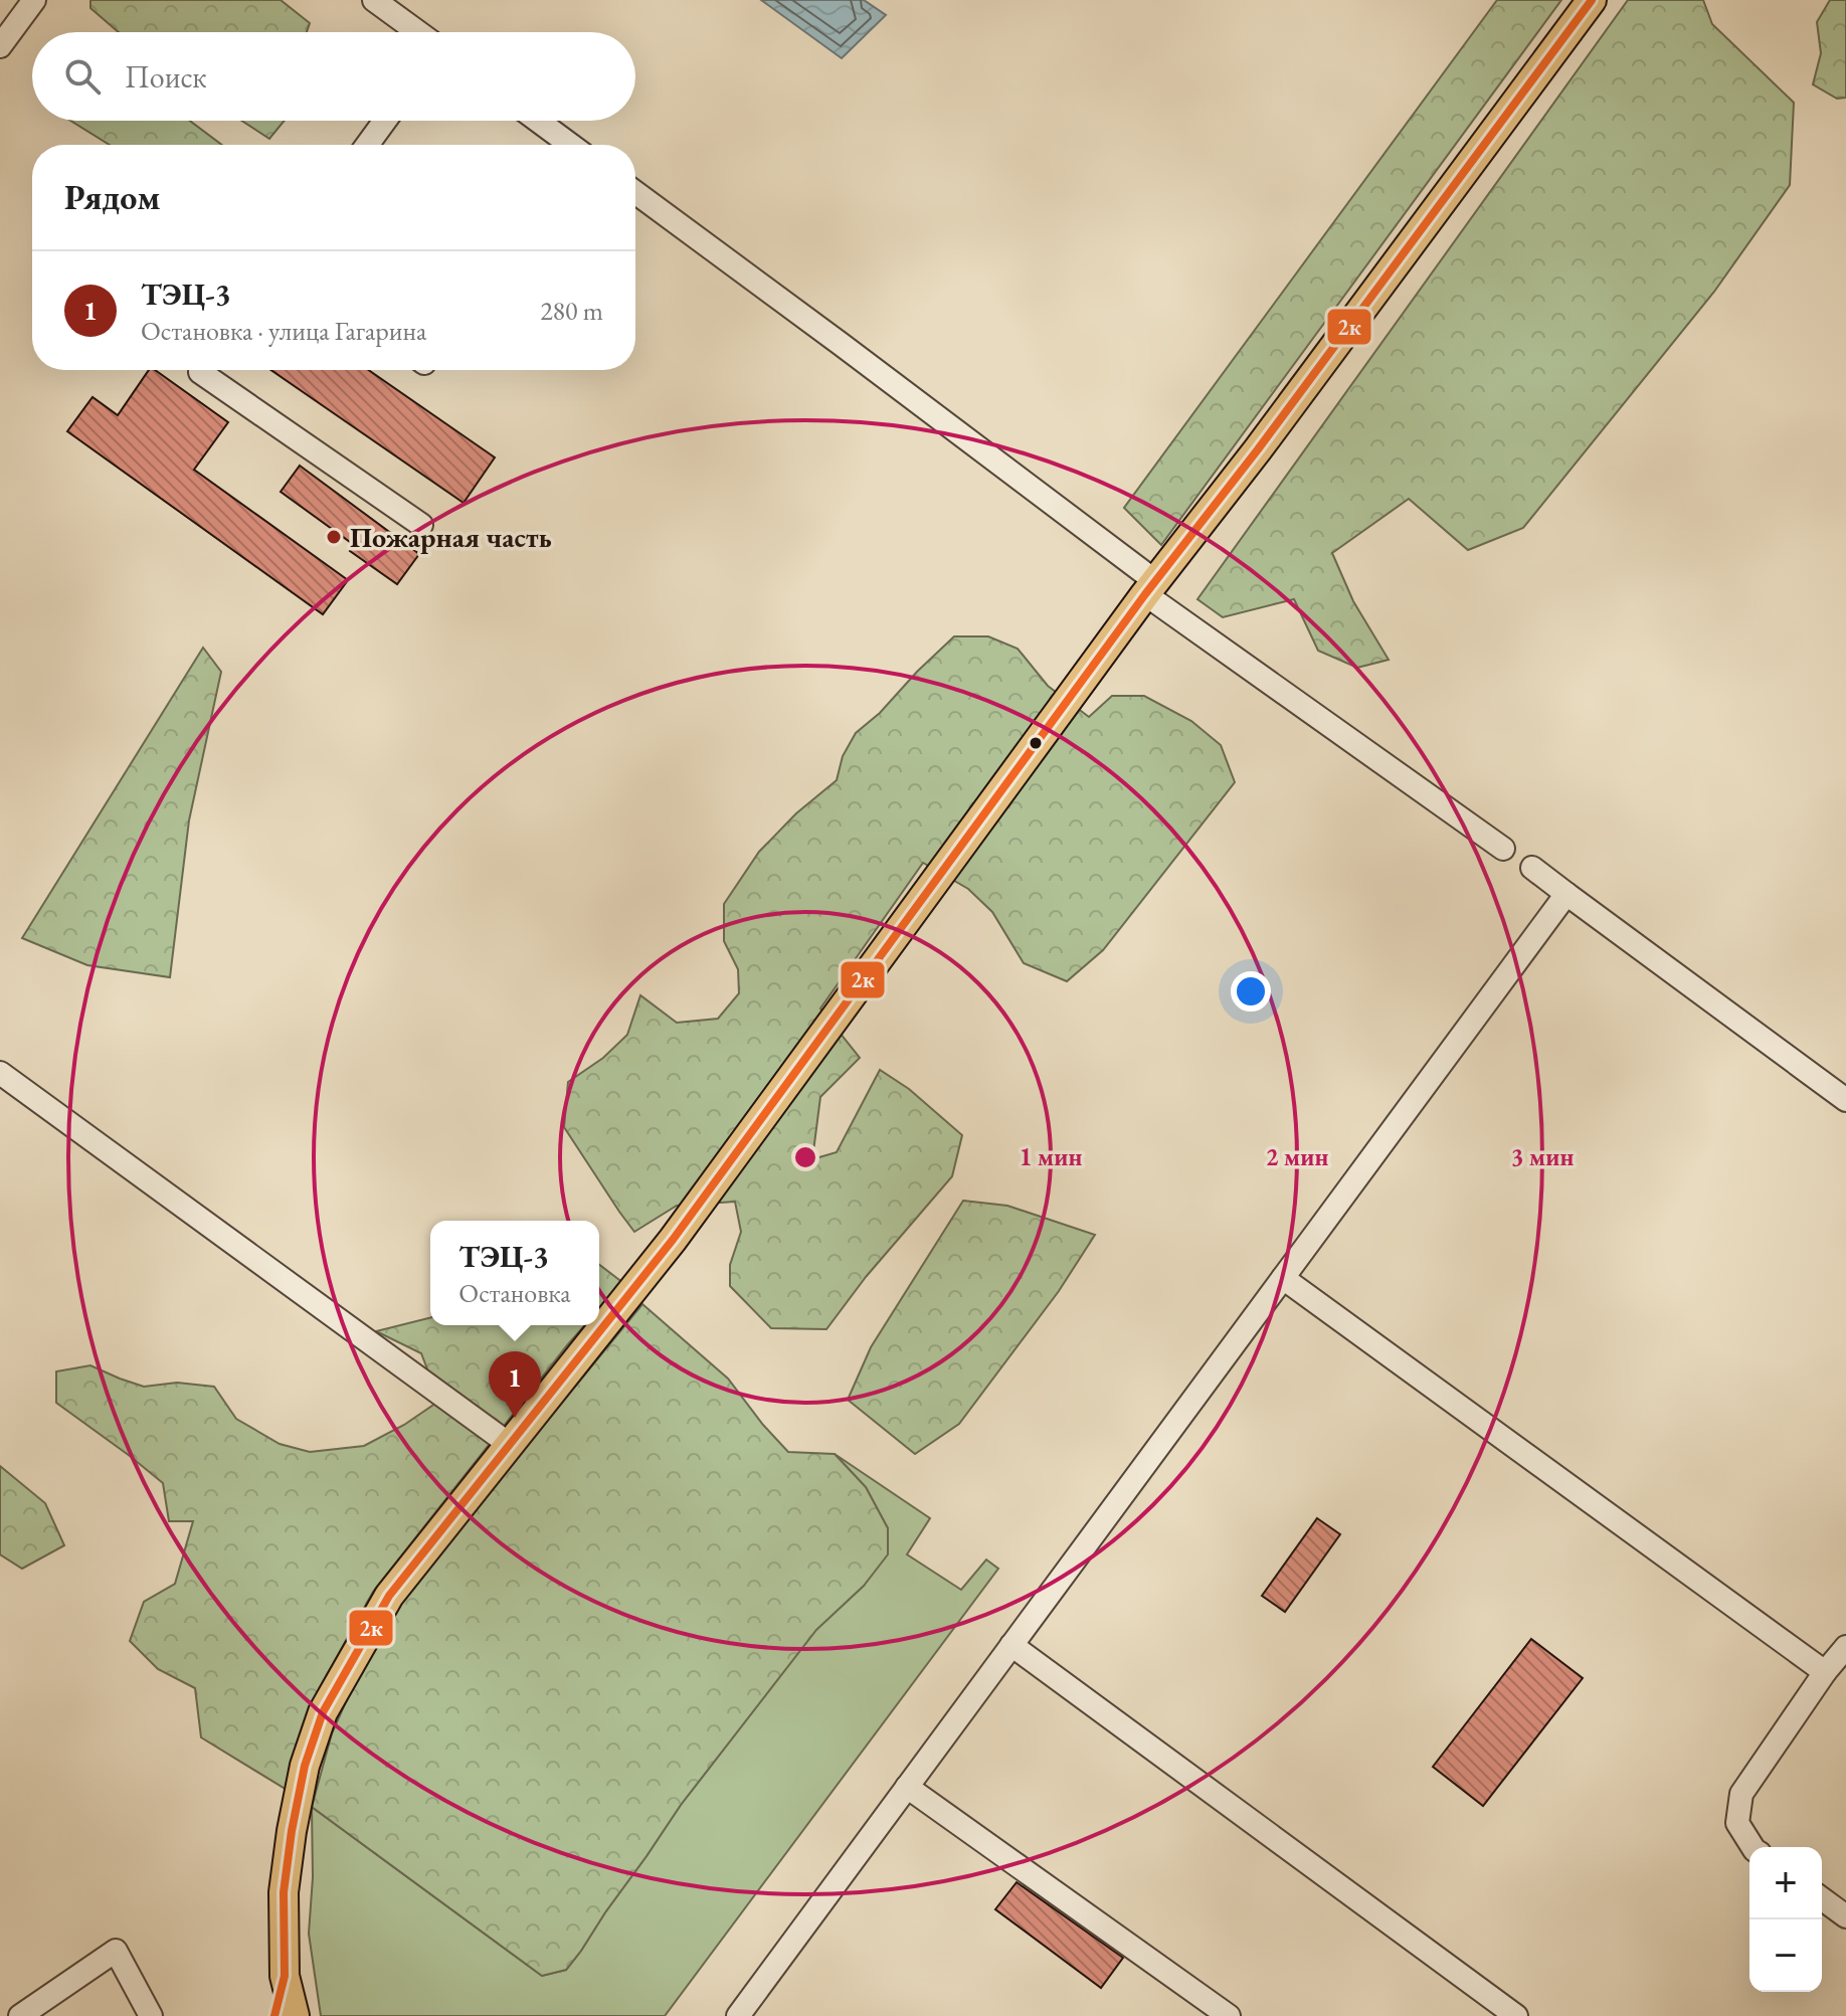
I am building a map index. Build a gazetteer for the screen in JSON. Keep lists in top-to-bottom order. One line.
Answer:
{"places":["Пожарная часть"],"lines":["transit line 2к"],"page":{"search":"Поиск","heading":"Рядом","list":[{"mark":"1","name":"ТЭЦ-3","note":"Остановка · улица Гагарина","value":"280 m"}],"popup":["ТЭЦ-3","Остановка"],"pins":"1","map_buttons":["+","−"]},"rings":["1 мин","2 мин","3 мин"]}
